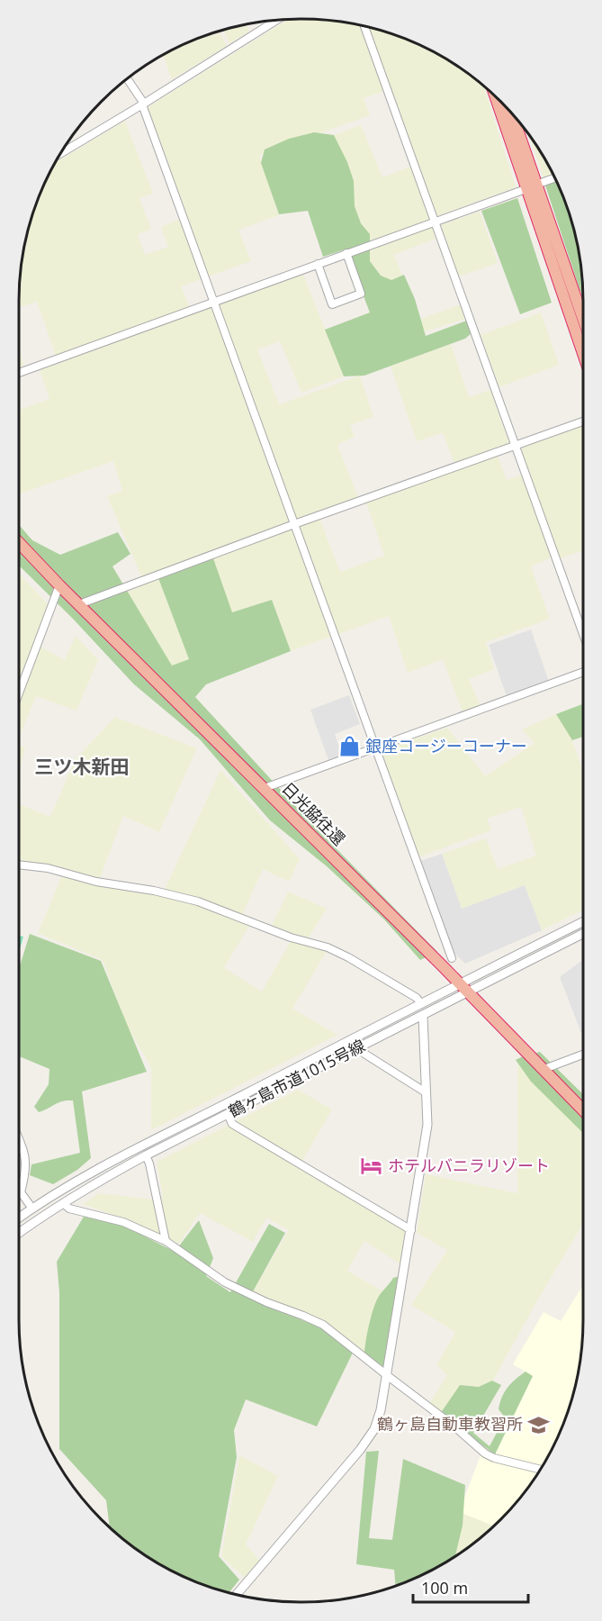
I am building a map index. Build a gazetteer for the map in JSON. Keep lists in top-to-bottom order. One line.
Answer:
{"streets":{"highway":["日光脇往還"],"street":["鶴ヶ島市道1015号線"]},"crossings":[["日光脇往還","鶴ヶ島市道1015号線"]],"districts":["三ツ木新田"],"places":{"shop":["銀座コージーコーナー"],"hotel":["ホテルバニラリゾート"],"school or university":["鶴ヶ島自動車教習所"]},"scale_bar":"100 m"}
